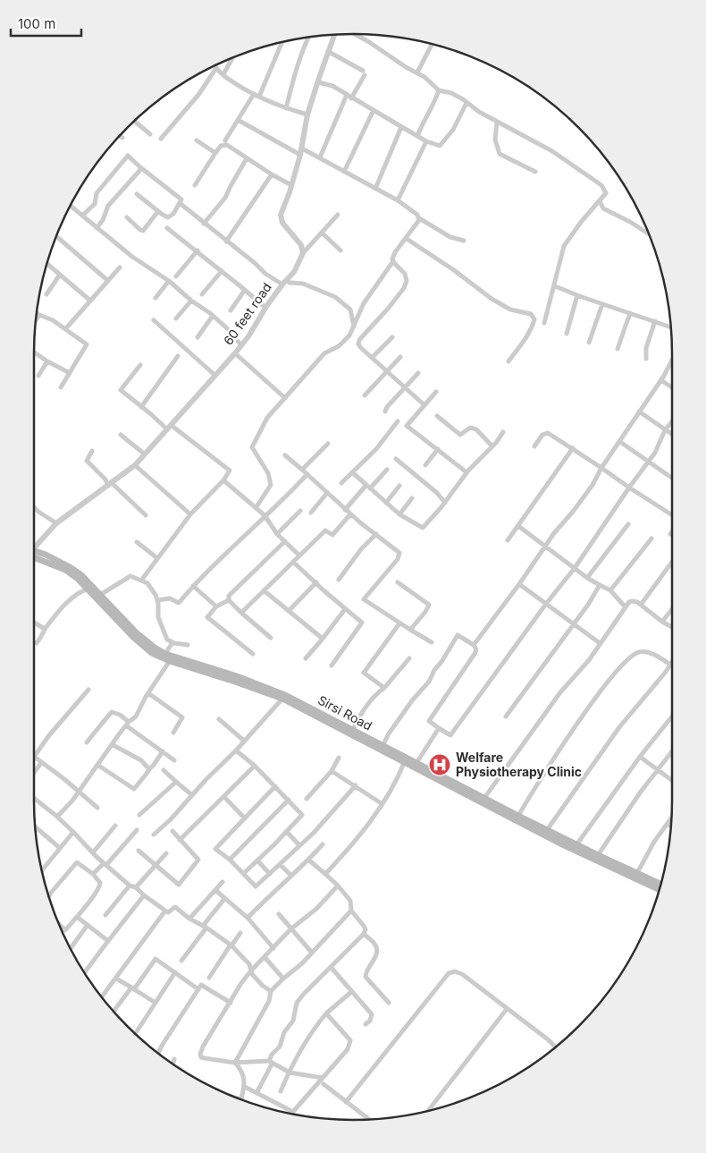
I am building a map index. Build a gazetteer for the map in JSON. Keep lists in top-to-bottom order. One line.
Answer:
{"streets":{"main road":["Sirsi Road"],"street":["60 feet road"]},"places":{"hospital":["Welfare Physiotherapy Clinic"]},"scale_bar":"100 m"}
